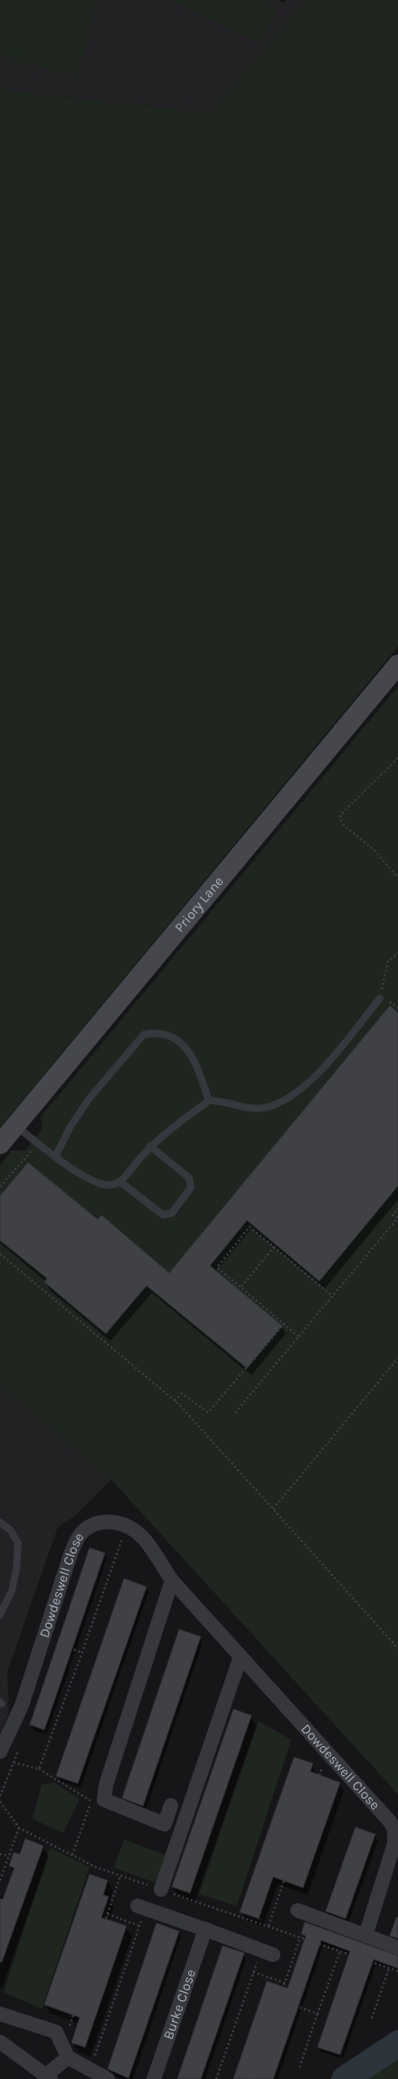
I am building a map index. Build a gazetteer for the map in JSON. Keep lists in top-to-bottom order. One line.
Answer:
{"streets":{"street":["Priory Lane","Dowdeswell Close","Burke Close"]}}
